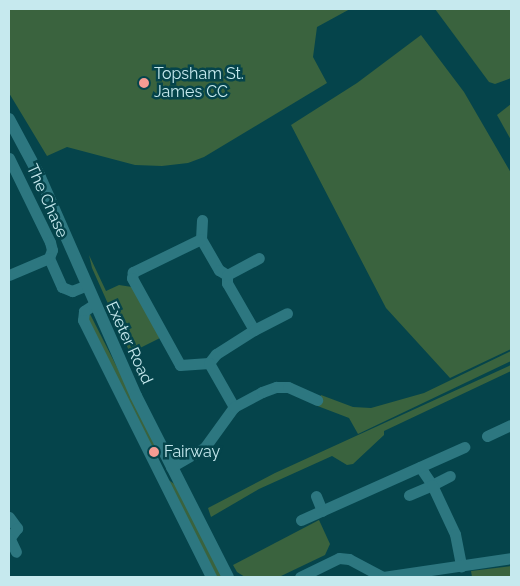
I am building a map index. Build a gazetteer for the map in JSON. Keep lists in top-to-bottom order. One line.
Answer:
{"streets":{"street":["The Chase","Exeter Road"]},"crossings":[["The Chase","Exeter Road"]],"places":["Topsham St. James CC","Fairway"]}
